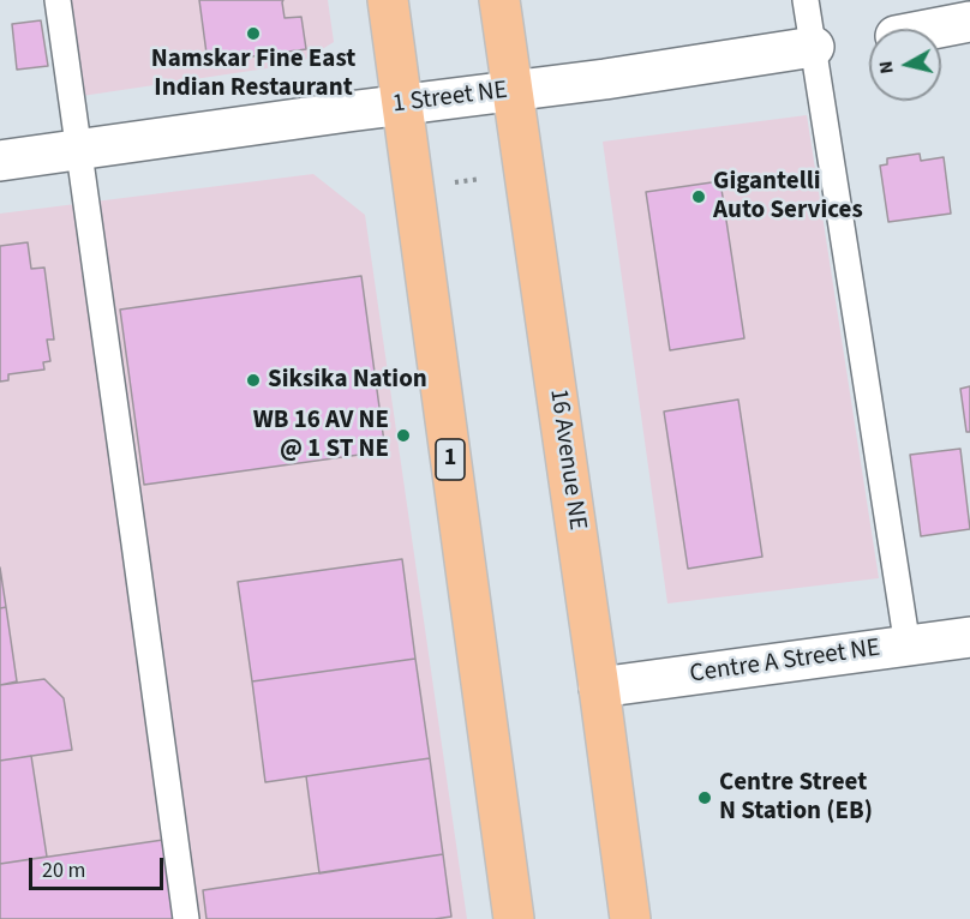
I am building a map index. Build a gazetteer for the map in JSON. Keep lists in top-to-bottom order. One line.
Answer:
{"streets":{"highway":["1","16 Avenue NE"],"street":["1 Street NE","Centre A Street NE"]},"crossings":[["1 Street NE","1"],["1 Street NE","16 Avenue NE"],["16 Avenue NE","Centre A Street NE"]],"places":["Namskar Fine East Indian Restaurant","Gigantelli Auto Services","Siksika Nation","WB 16 AV NE @ 1 ST NE","Centre Street N Station (EB)"],"scale_bar":"20 m","north":"left"}
